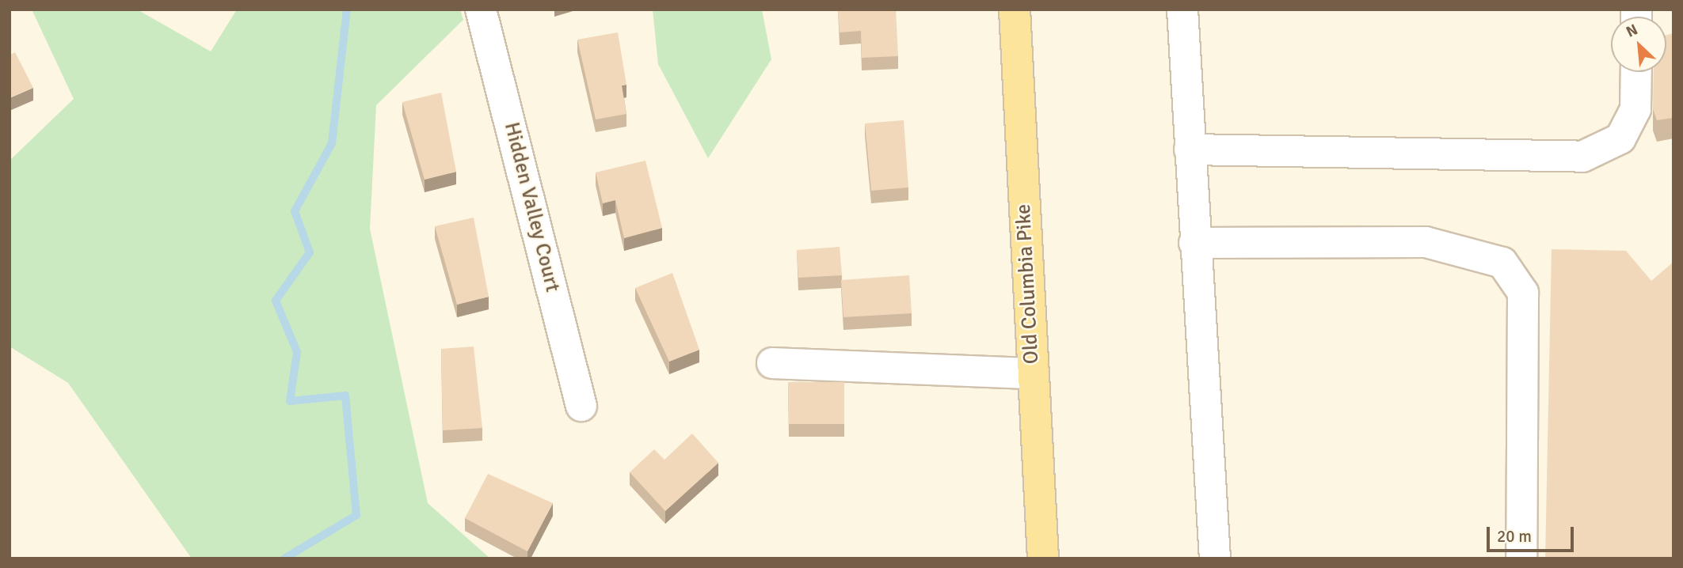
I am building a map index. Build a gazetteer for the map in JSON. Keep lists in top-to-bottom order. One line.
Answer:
{"streets":{"main road":["Old Columbia Pike"],"street":["Hidden Valley Court"]},"scale_bar":"20 m","north":"top left"}
